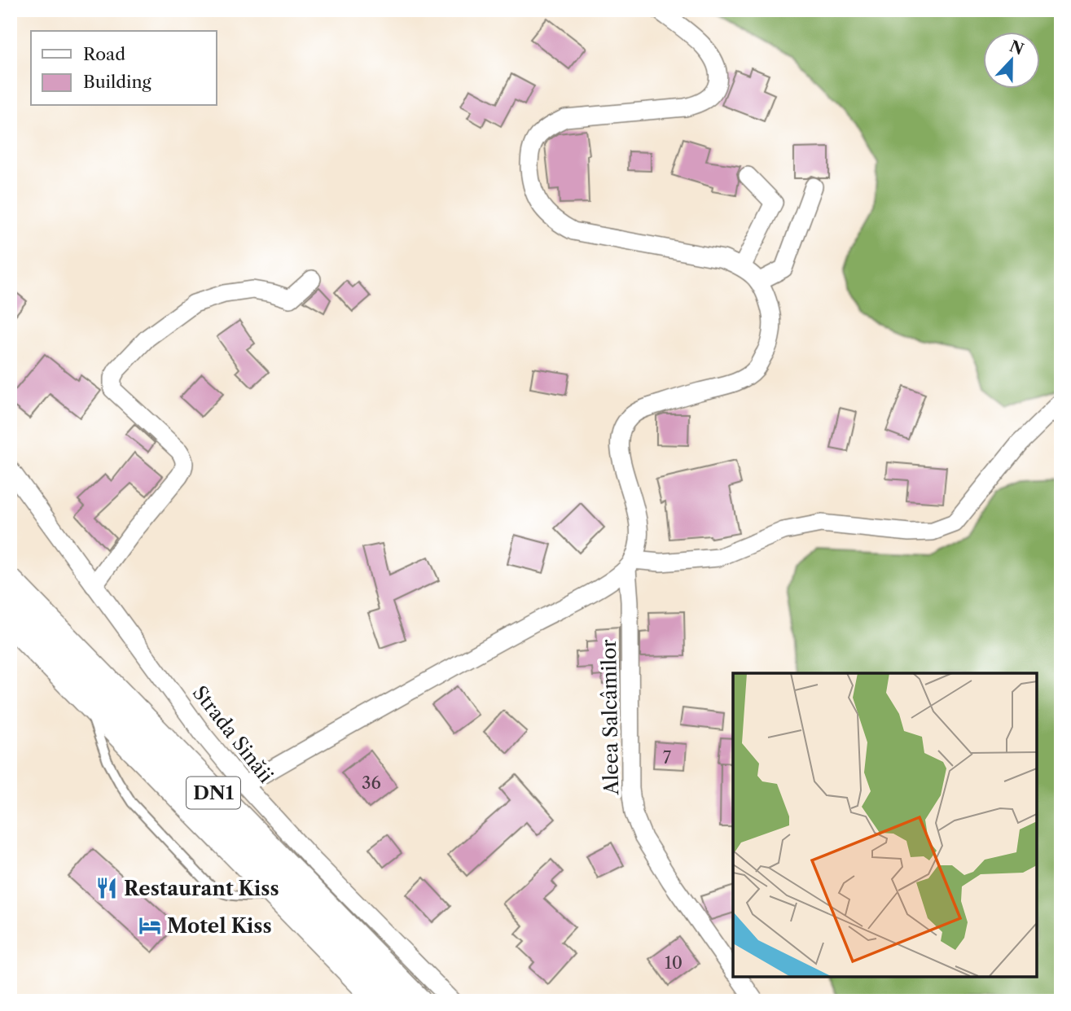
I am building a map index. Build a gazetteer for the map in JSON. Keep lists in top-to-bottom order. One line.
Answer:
{"streets":{"highway":["DN1"],"street":["Aleea Salcâmilor","Strada Sinăii"]},"places":{"restaurant":["Restaurant Kiss"],"hotel":["Motel Kiss"]},"house_numbers":["7","36","10"],"legend":["Road","Building"],"north":"top"}
